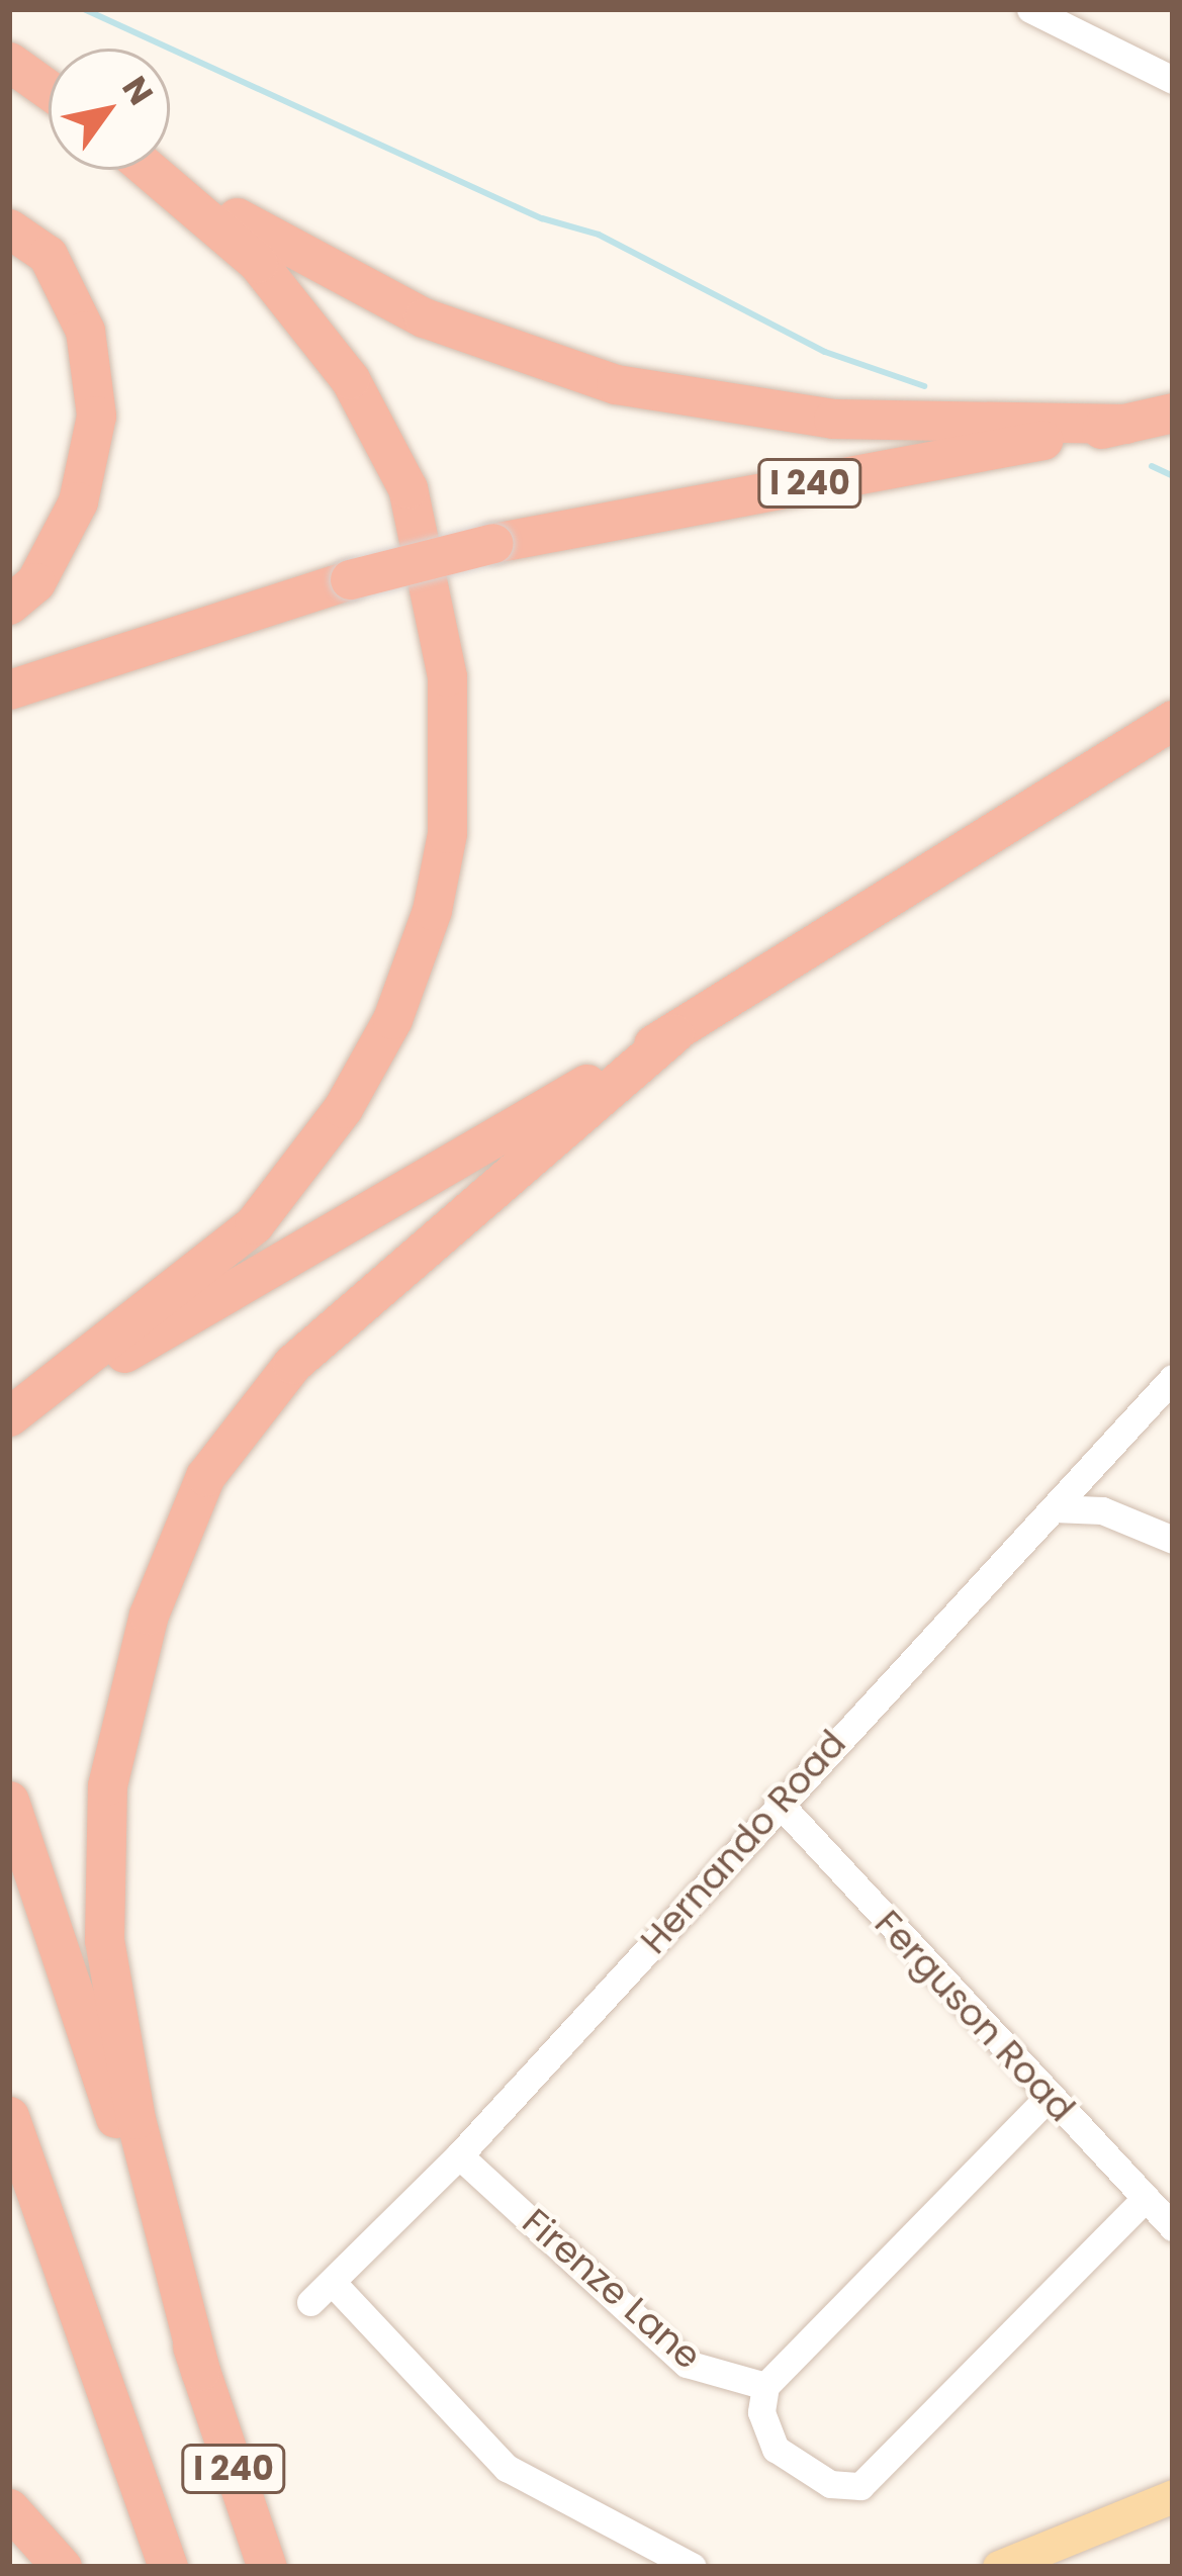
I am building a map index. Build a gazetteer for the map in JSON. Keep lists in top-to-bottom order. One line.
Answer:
{"streets":{"highway":["I 240"],"street":["Hernando Road","Ferguson Road","Firenze Lane"]},"crossings":[["Hernando Road","Ferguson Road"],["Hernando Road","Firenze Lane"]],"north":"top right"}
